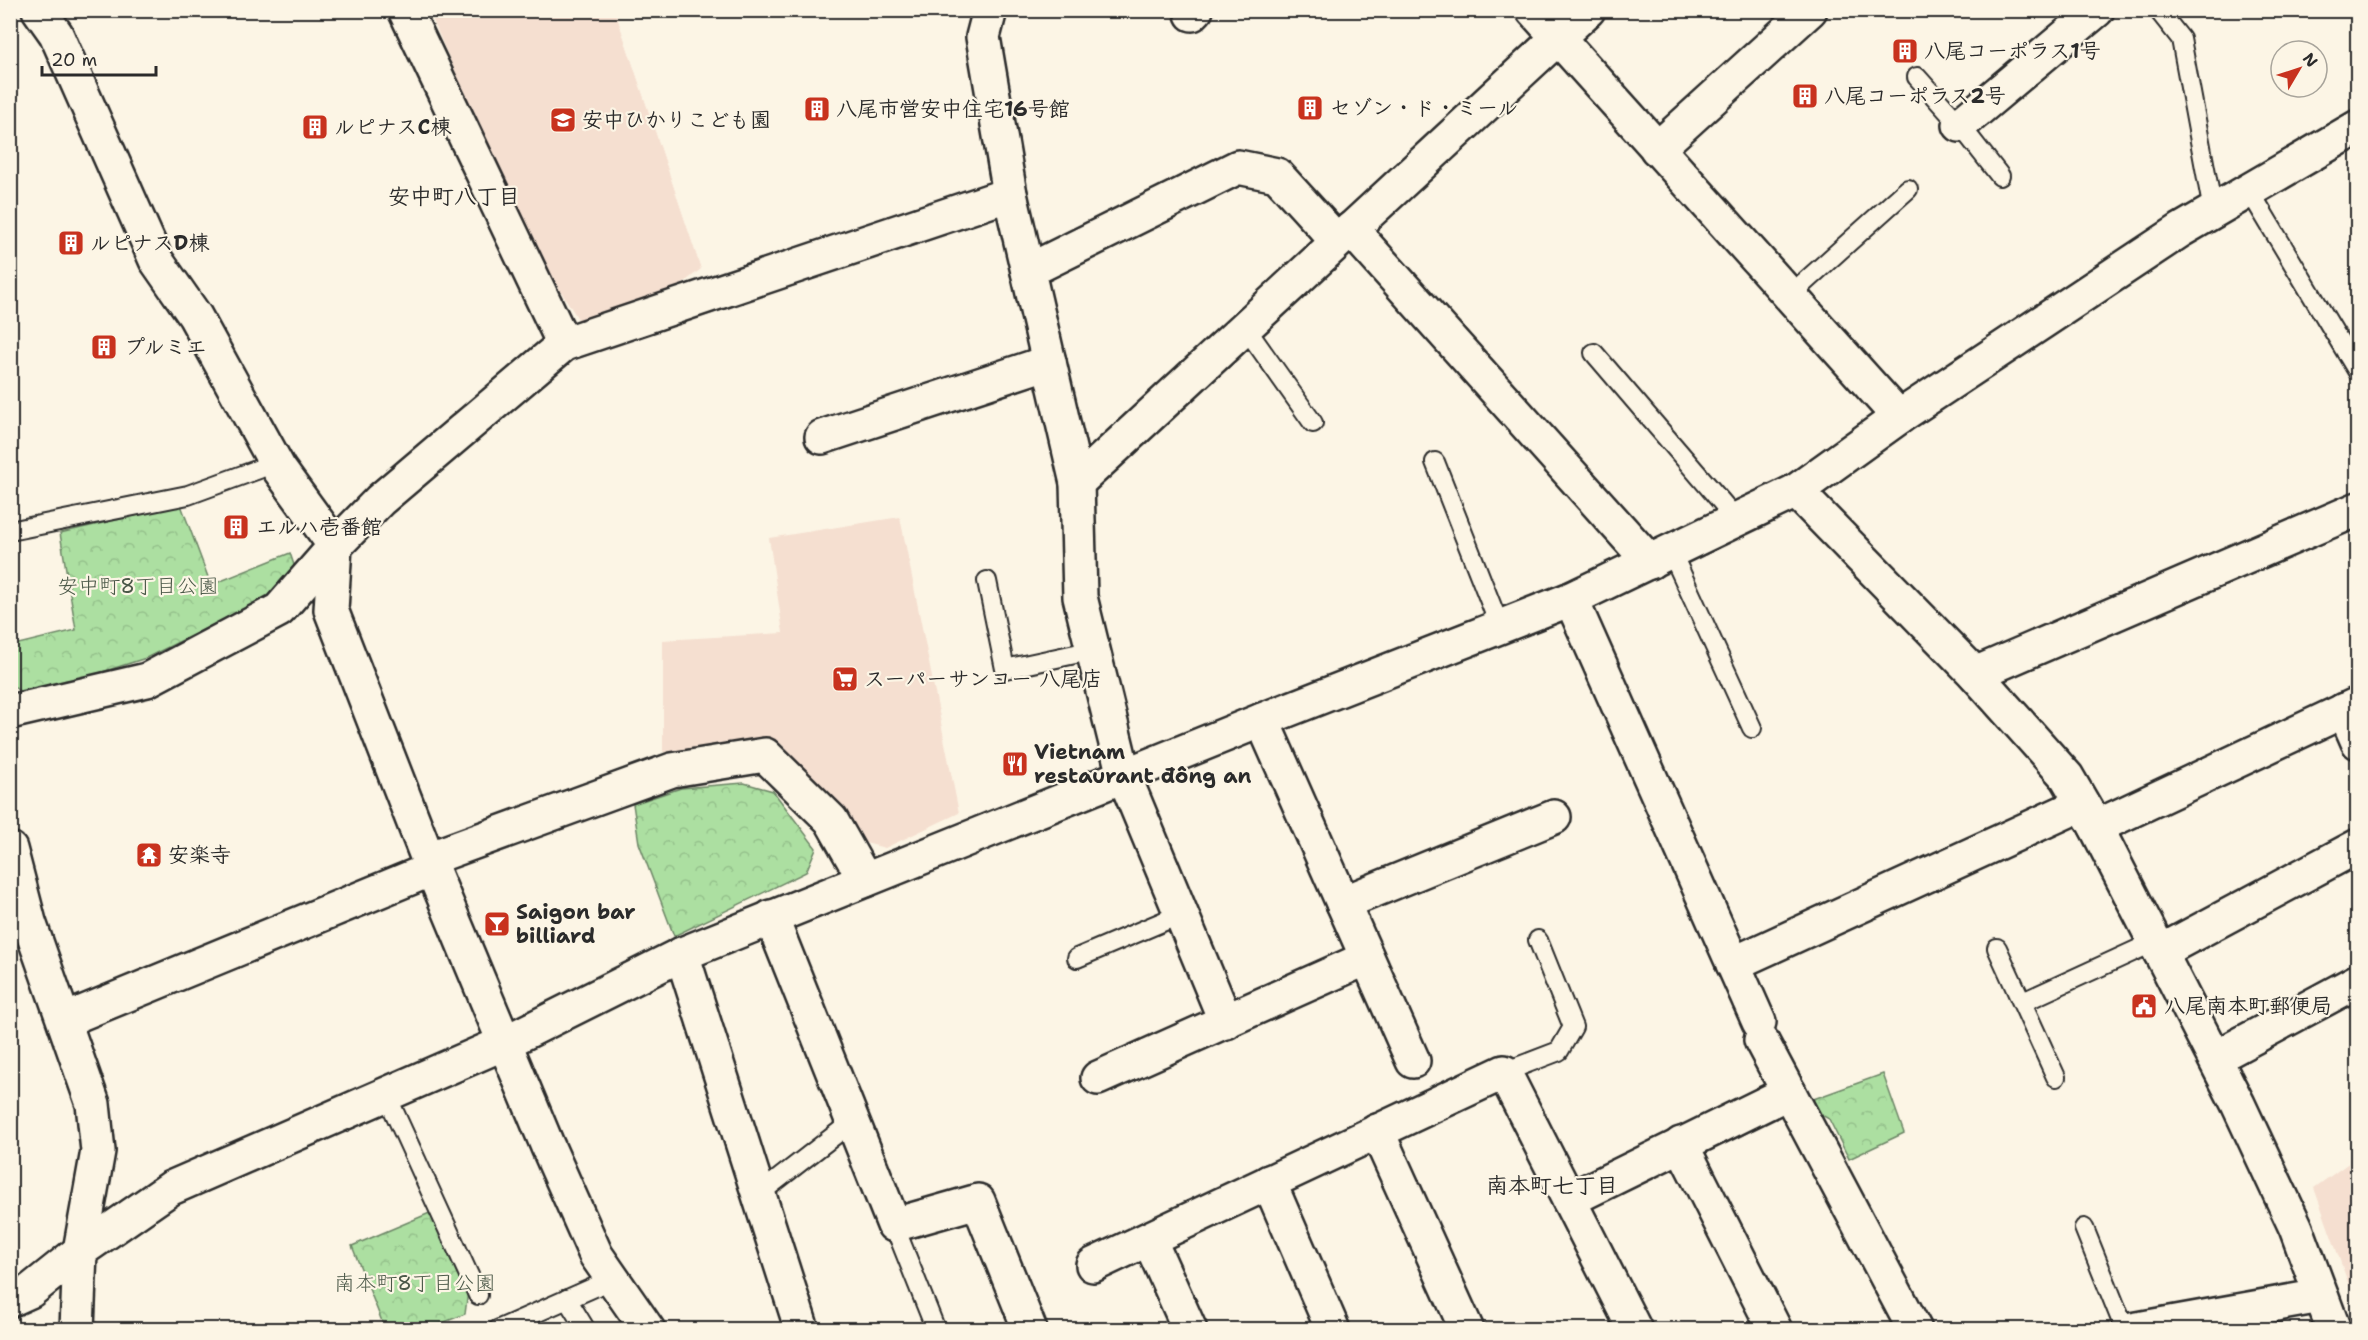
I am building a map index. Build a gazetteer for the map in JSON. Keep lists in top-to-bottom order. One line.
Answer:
{"districts":["安中町八丁目","南本町七丁目"],"parks":["安中町8丁目公園","南本町8丁目公園"],"places":{"building":["八尾コーポラス1号","八尾コーポラス2号","セゾン・ド・ミール","八尾市営安中住宅16号館","ルピナスC棟","ルピナスD棟","プルミエ","エルハ壱番館"],"school or university":["安中ひかりこども園"],"supermarket":["スーパーサンコー 八尾店"],"restaurant":["Vietnam restaurant đông an"],"temple":["安楽寺"],"bar":["Saigon bar billiard"],"public building":["八尾南本町郵便局"]},"scale_bar":"20 m","north":"top right"}
